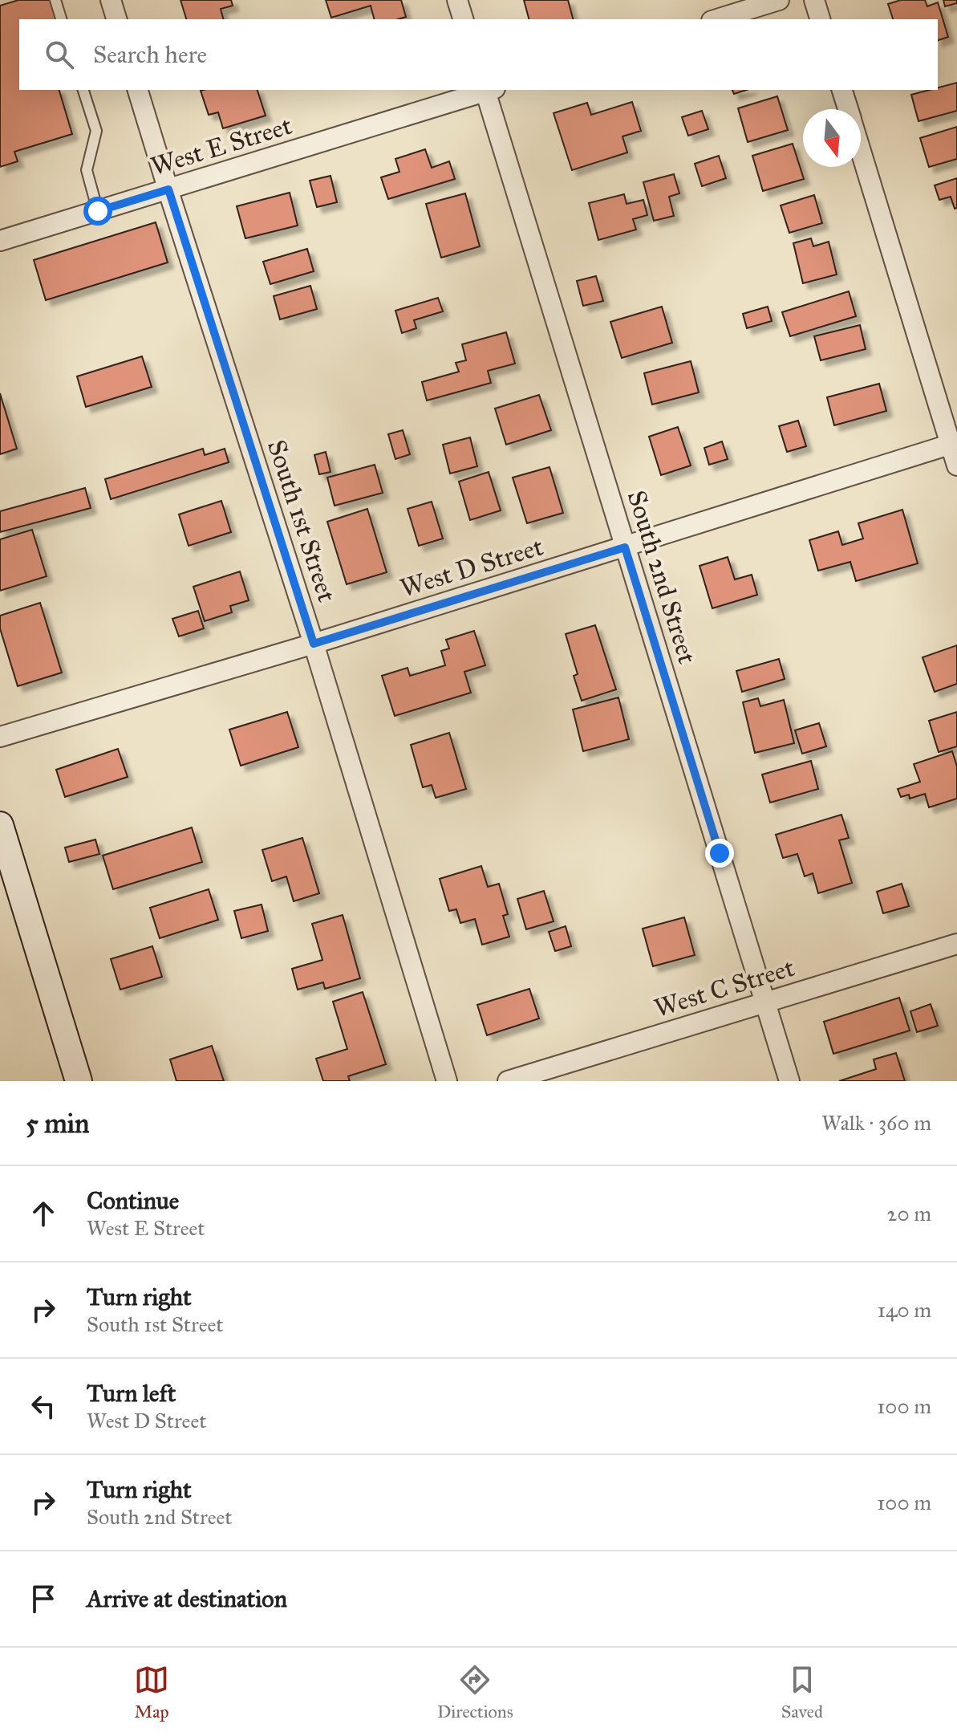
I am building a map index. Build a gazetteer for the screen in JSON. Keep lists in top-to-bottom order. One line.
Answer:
{"streets":{"street":["West E Street","South 1st Street","West D Street","South 2nd Street","West C Street"]},"crossings":[["West E Street","South 1st Street"],["South 1st Street","West D Street"],["West D Street","South 2nd Street"],["South 2nd Street","West C Street"]],"north":"bottom","page":{"search":"Search here","heading":["5 min","Walk · 360 m"],"list":[["Continue","West E Street","20 m"],["Turn right","South 1st Street","140 m"],["Turn left","West D Street","100 m"],["Turn right","South 2nd Street","100 m"],"Arrive at destination"],"nav":["Map","Directions","Saved"]}}
